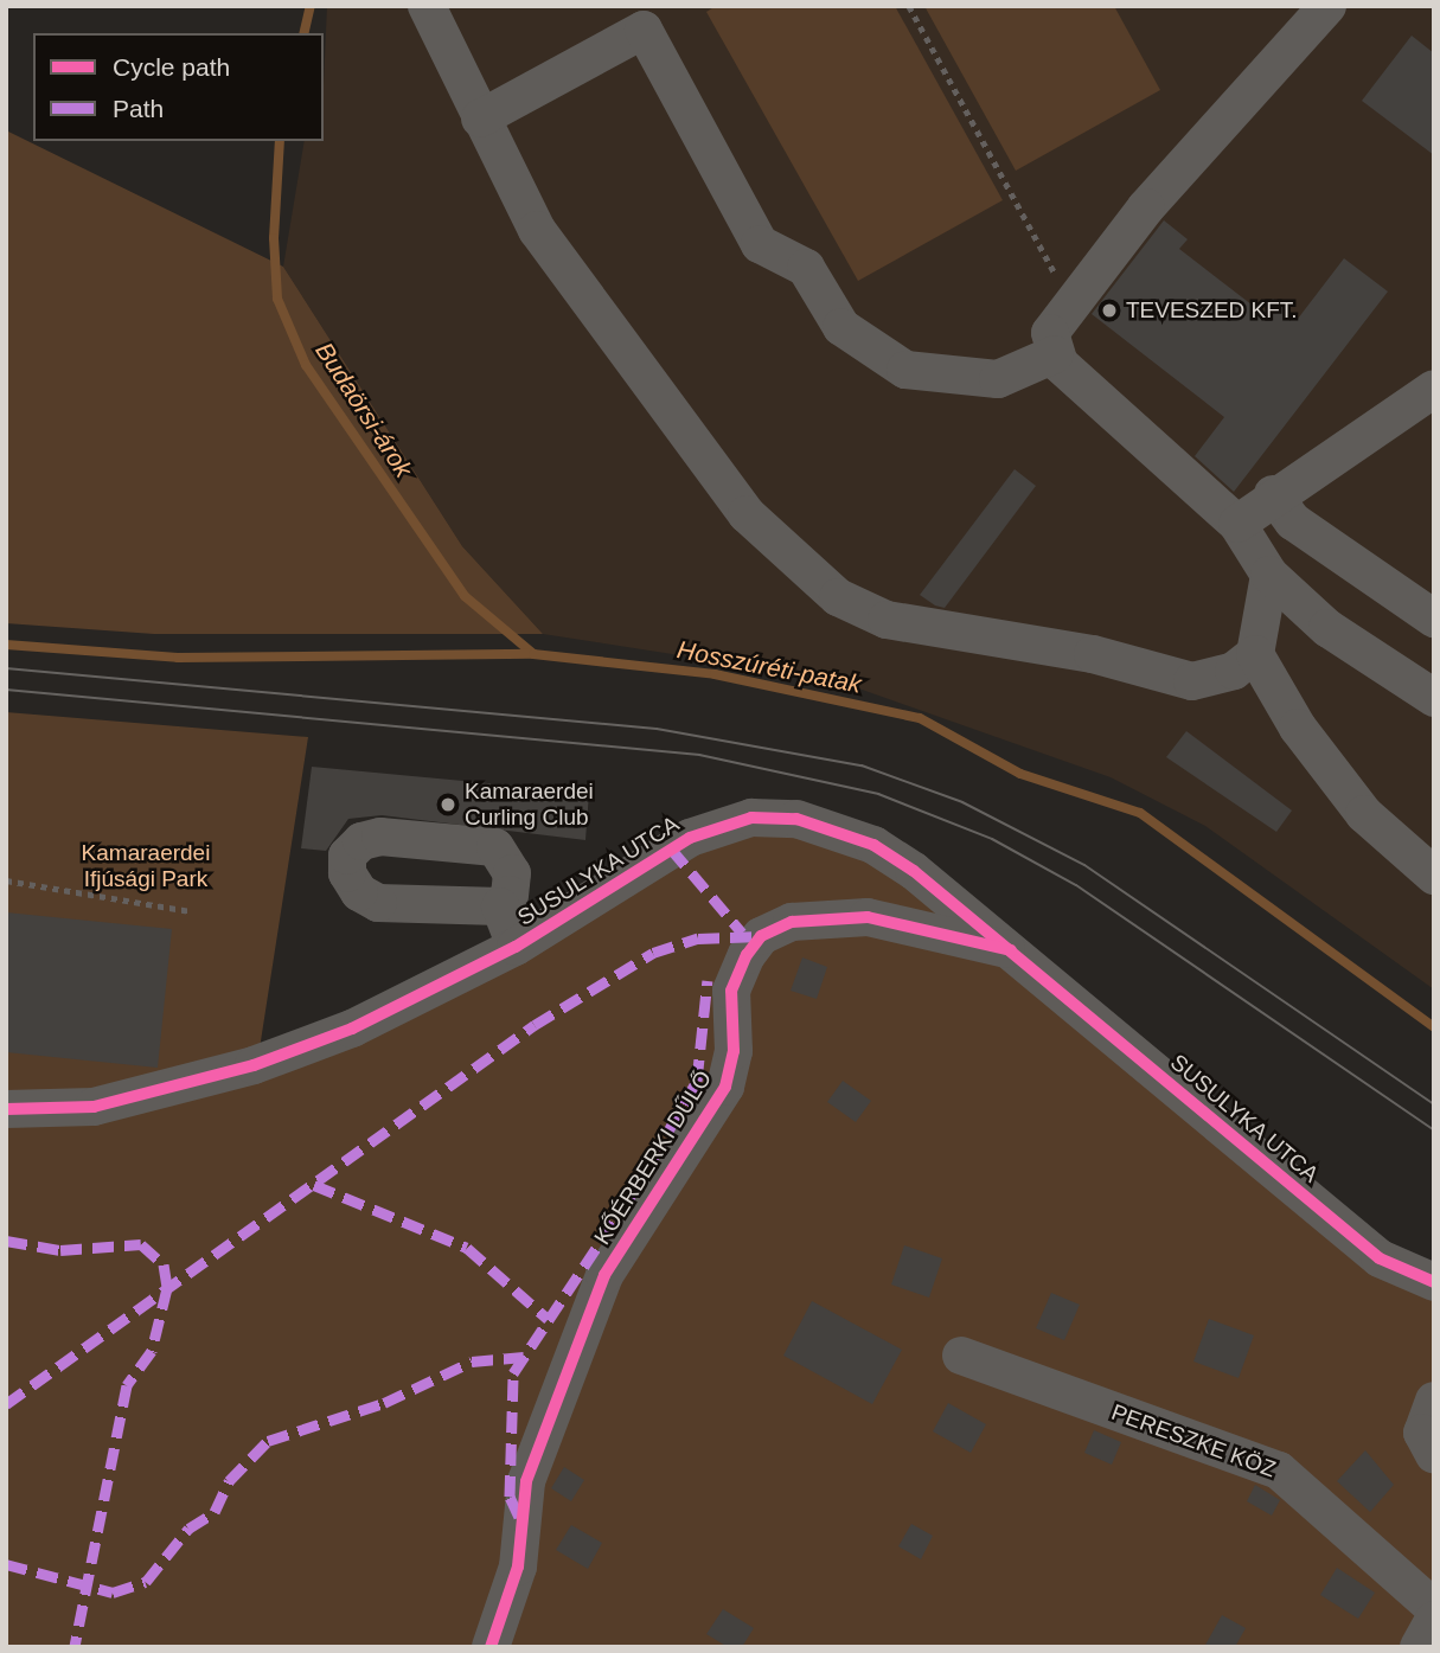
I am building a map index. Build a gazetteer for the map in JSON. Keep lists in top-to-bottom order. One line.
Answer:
{"streets":{"street":["SUSULYKA UTCA","KŐÉRBERKI DŰLŐ","PERESZKE KÖZ"]},"crossings":[["SUSULYKA UTCA","KŐÉRBERKI DŰLŐ"]],"water":["Budaörsi-árok","Hosszúréti-patak"],"parks":["Kamaraerdei Ifjúsági Park"],"places":["TEVESZED KFT.","Kamaraerdei Curling Club"],"legend":["Cycle path","Path"]}
